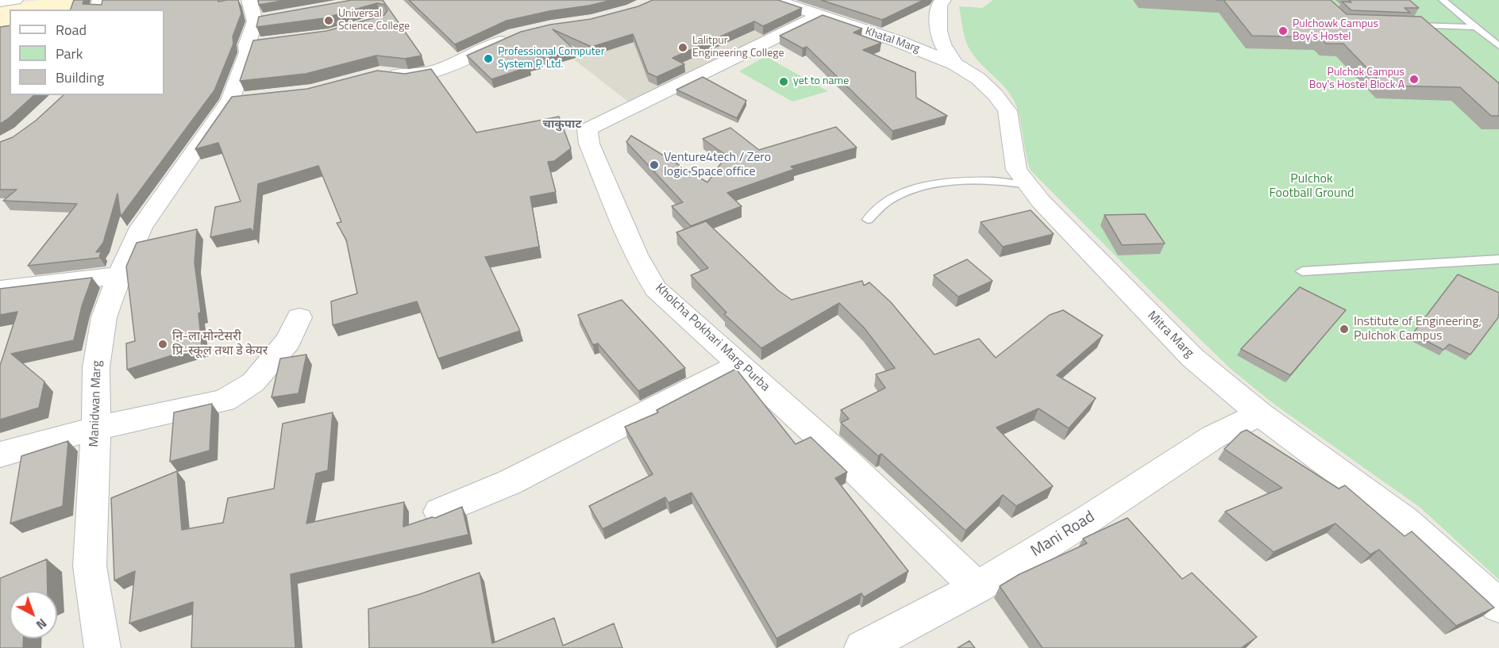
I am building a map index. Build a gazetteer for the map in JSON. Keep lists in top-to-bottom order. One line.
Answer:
{"streets":{"street":["Khatal Marg","Mitra Marg","Kholcha Pokhari Marg Purba","Manidwan Marg","Mani Road"]},"crossings":[["Khatal Marg","Mitra Marg"],["Khatal Marg","Kholcha Pokhari Marg Purba"],["Mitra Marg","Mani Road"],["Kholcha Pokhari Marg Purba","Mani Road"]],"districts":["चाकुपाट"],"parks":["Pulchok Football Ground"],"places":["Universal Science College","Pulchowk Campus Boy's Hostel","Lalitpur Engineering College","Professional Computer System P. Ltd.","Pulchok Campus Boy's Hostel Block A","yet to name","Venture4tech / Zero logic Space office","Institute of Engineering, Pulchok Campus","नि-ला मोन्टेसरी प्रि-स्कूल तथा डे केयर"],"legend":["Road","Park","Building"],"north":"bottom right"}
